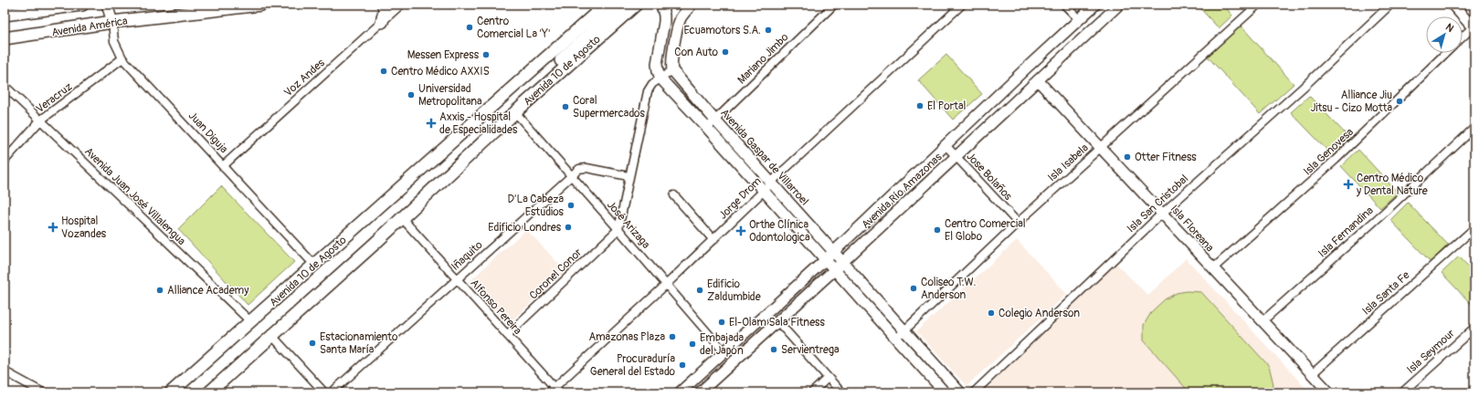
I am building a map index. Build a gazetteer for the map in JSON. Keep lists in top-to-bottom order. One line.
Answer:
{"streets":{"main road":["Avenida América","Avenida 10 de Agosto","Juan Diguja","Avenida Gaspar de Villarroel","Avenida Río Amazonas","Isla Floreana"],"street":["Mariano Jimbo","Voz Andes","Veracruz","Isla Genovesa","Isla Isabela","Jose Bolaños","Avenida Juan José Villalengua","Jorge Drom","Isla San Cristobal","José Arizaga","Isla Fernandina","Iñaquito","Coronel Conor","Isla Santa Fe","Alfonso Pereira","Isla Seymour"]},"crossings":[["Avenida América","Juan Diguja"],["Mariano Jimbo","Avenida Gaspar de Villarroel"],["Avenida 10 de Agosto","Juan Diguja"],["Avenida 10 de Agosto","Avenida Juan José Villalengua"],["Avenida 10 de Agosto","José Arizaga"],["Avenida 10 de Agosto","Alfonso Pereira"],["Voz Andes","Juan Diguja"],["Veracruz","Juan Diguja"],["Veracruz","Avenida Juan José Villalengua"],["Isla Genovesa","Isla Floreana"],["Avenida Gaspar de Villarroel","Isla Isabela"],["Avenida Gaspar de Villarroel","Avenida Río Amazonas"],["Avenida Gaspar de Villarroel","Jorge Drom"],["Isla Isabela","Jose Bolaños"],["Isla Isabela","Isla Floreana"],["Jose Bolaños","Avenida Río Amazonas"],["Avenida Río Amazonas","José Arizaga"],["Avenida Río Amazonas","Isla Floreana"],["Jorge Drom","José Arizaga"],["Jorge Drom","Alfonso Pereira"],["Isla San Cristobal","Isla Floreana"],["José Arizaga","Iñaquito"],["José Arizaga","Coronel Conor"],["Isla Floreana","Isla Fernandina"],["Isla Floreana","Isla Santa Fe"],["Iñaquito","Alfonso Pereira"],["Coronel Conor","Alfonso Pereira"]],"places":{"other":["Centro Comercial La 'Y'","Ecuamotors S.A.","Con Auto","Messen Express","Centro Médico AXXIS","Universidad Metropolitana","Alliance Jiu Jitsu - Cizo Motta","El Portal","Coral Supermercados","Otter Fitness","D'La Cabeza Estudios","Edificio Londres","Centro Comercial El Globo","Coliseo T.W. Anderson","Alliance Academy","Edificio Zaldumbide","Colegio Anderson","El-Olam Sala Fitness","Amazonas Plaza","Estacionamiento Santa María","Embajada del Japón","Servientrega","Procuraduría General del Estado"],"health":["Axxis - Hospital de Especialidades","Centro Médico y Dental Nature","Hospital Vozandes","Orthe Clínica Odontologica"]},"north":"top right"}
